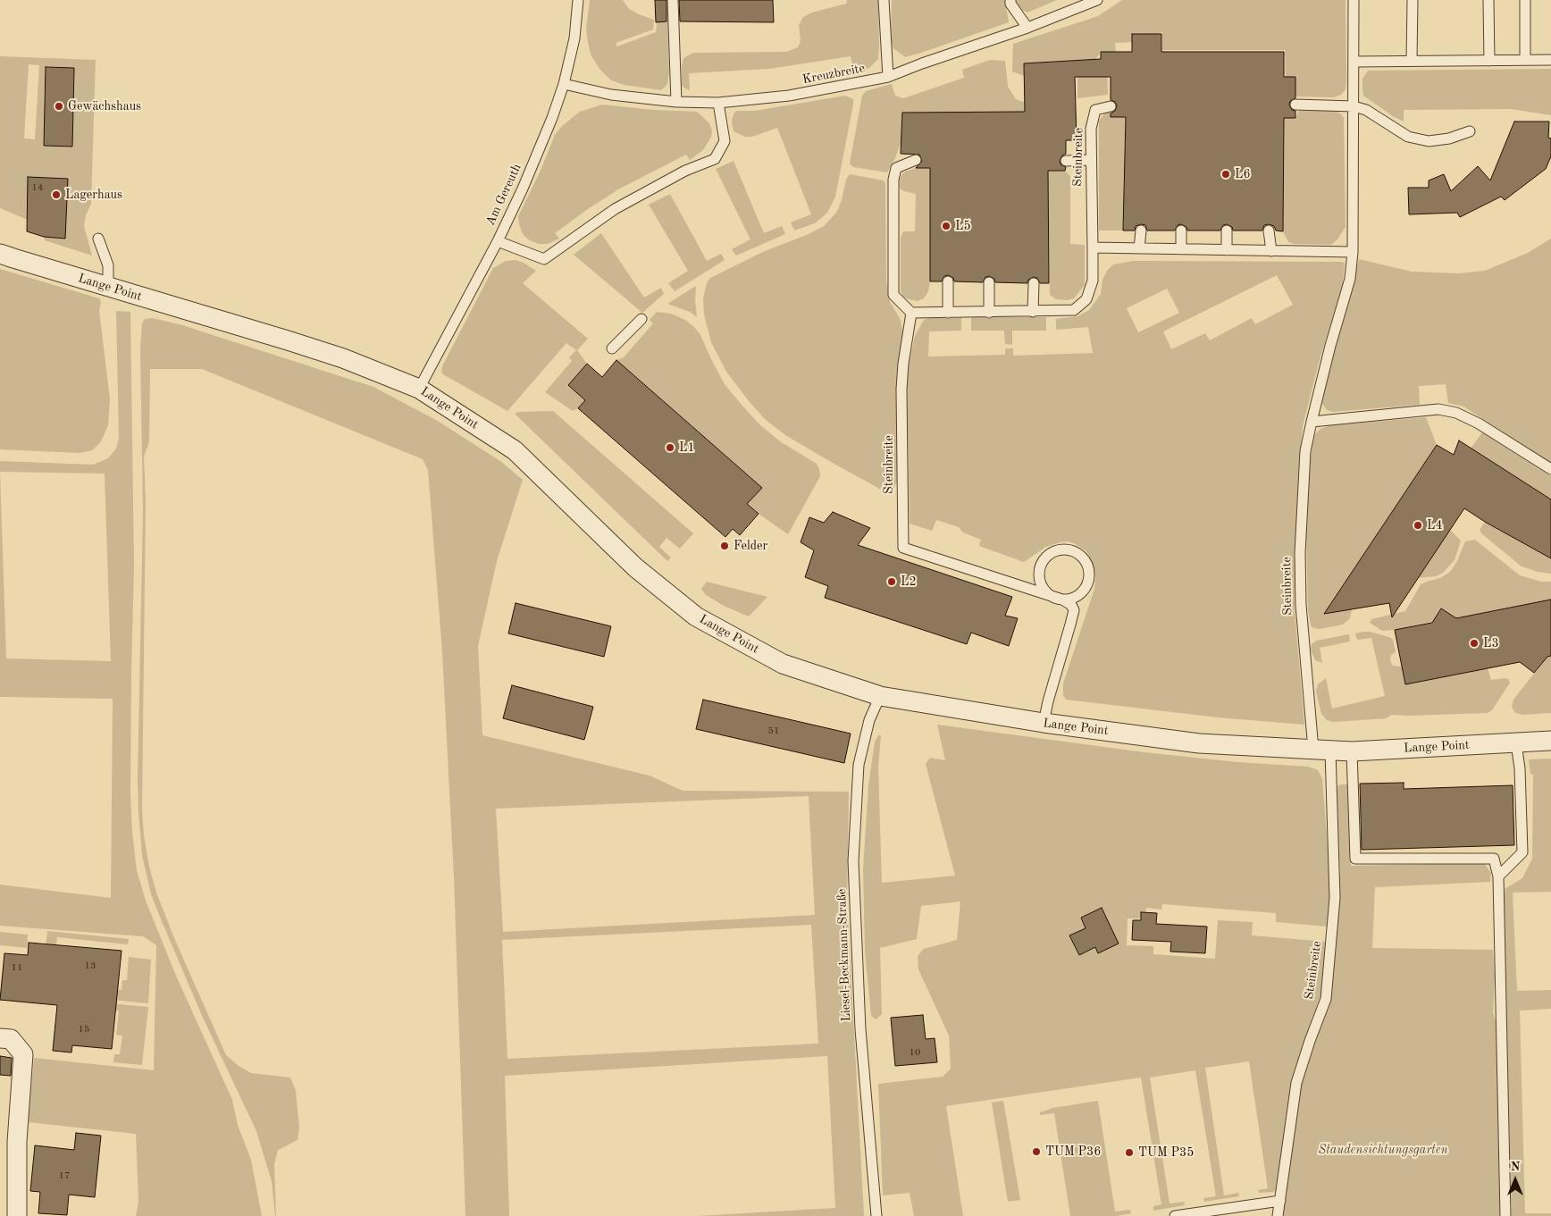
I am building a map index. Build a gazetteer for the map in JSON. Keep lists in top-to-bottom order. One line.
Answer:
{"streets":{"street":["Lange Point"],"lane":["Kreuzbreite","Steinbreite","Am Gereuth","Liesel-Beckmann-Straße"]},"crossings":[["Kreuzbreite","Am Gereuth"],["Steinbreite","Lange Point"],["Am Gereuth","Lange Point"],["Lange Point","Liesel-Beckmann-Straße"]],"parks":["Staudensichtungsgarten"],"places":["Gewächshaus","L6","Lagerhaus","L5","L1","L4","Felder","L2","L3","TUM P36","TUM P35"],"house_numbers":["14","51","13","11","15","10","17"],"north":"top"}
